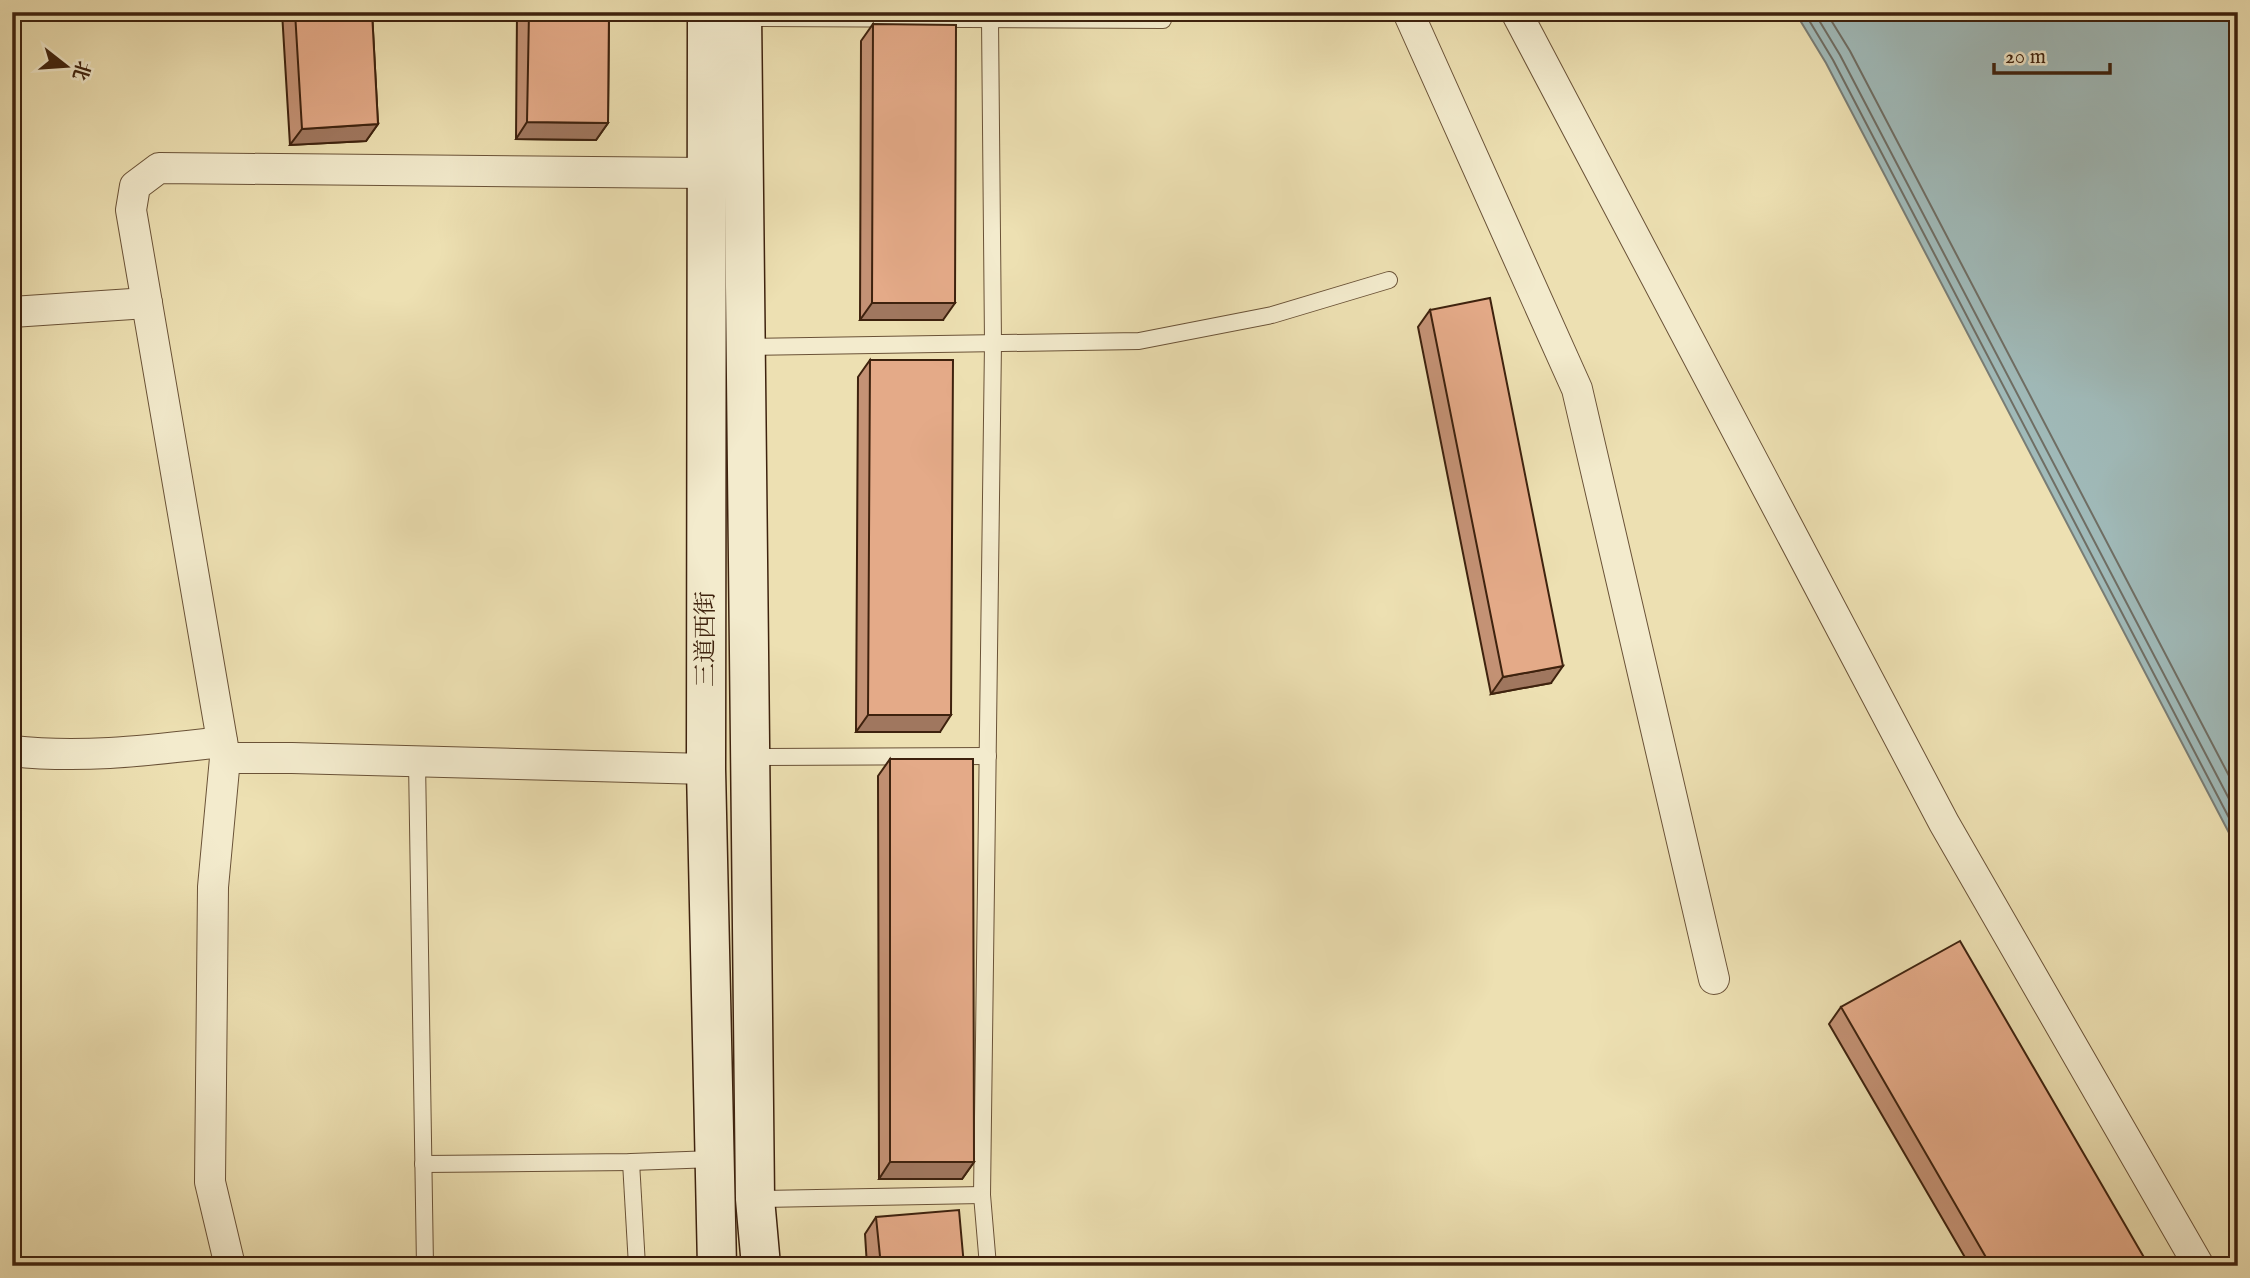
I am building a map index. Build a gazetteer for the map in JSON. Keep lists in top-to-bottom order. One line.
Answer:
{"streets":{"main road":["三道西街"]},"scale_bar":"20 m","north":"right"}
